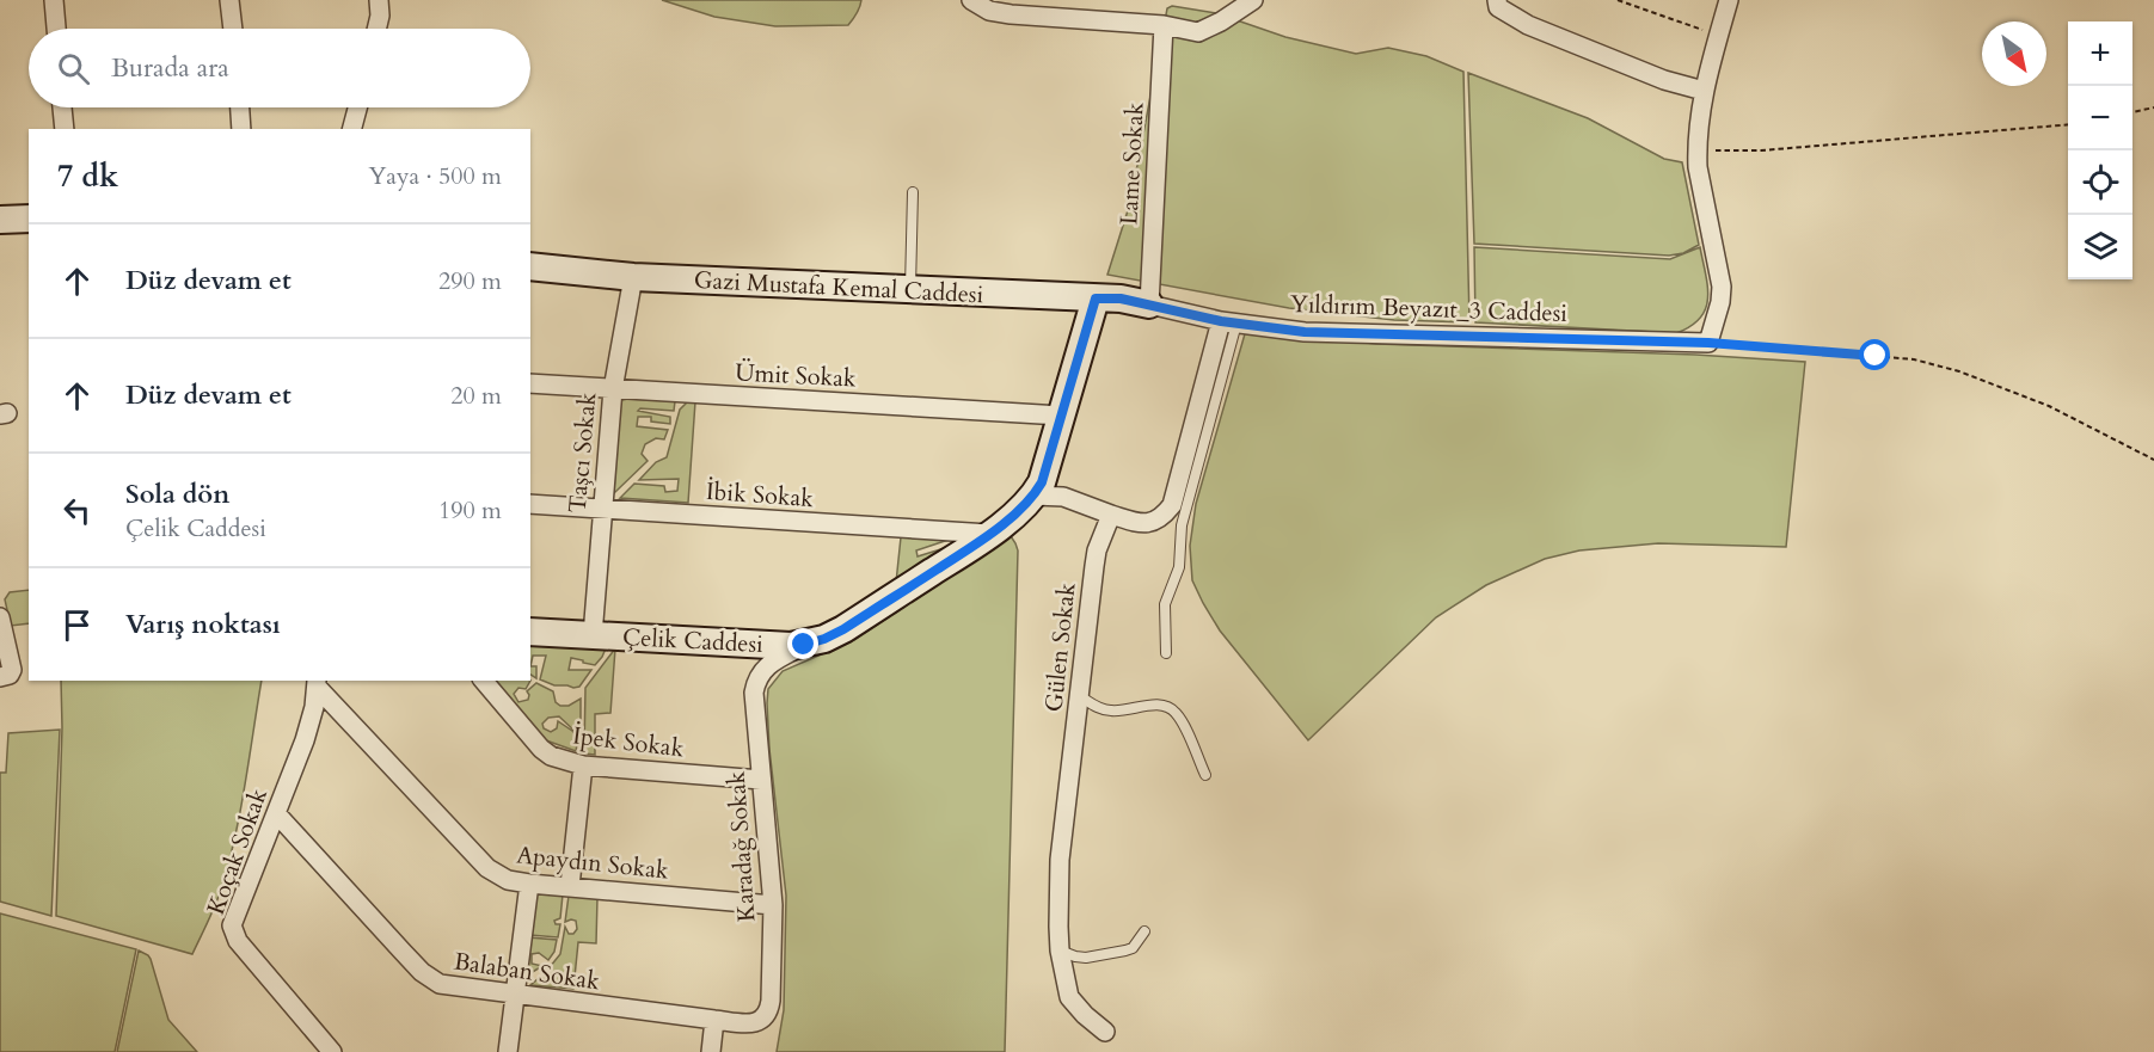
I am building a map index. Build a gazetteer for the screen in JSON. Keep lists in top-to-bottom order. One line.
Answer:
{"streets":{"street":["Lame Sokak","Gazi Mustafa Kemal Caddesi","Yıldırım Beyazıt_3 Caddesi","Ümit Sokak","Taşcı Sokak","İbik Sokak","Çelik Caddesi","Gülen Sokak","İpek Sokak","Karadağ Sokak","Koçak Sokak","Apaydın Sokak","Balaban Sokak"]},"crossings":[["Lame Sokak","Gazi Mustafa Kemal Caddesi"],["Lame Sokak","Yıldırım Beyazıt_3 Caddesi"],["Gazi Mustafa Kemal Caddesi","Yıldırım Beyazıt_3 Caddesi"],["Gazi Mustafa Kemal Caddesi","Taşcı Sokak"],["Gazi Mustafa Kemal Caddesi","Çelik Caddesi"],["Ümit Sokak","Taşcı Sokak"],["Ümit Sokak","Çelik Caddesi"],["Taşcı Sokak","İbik Sokak"],["Taşcı Sokak","Çelik Caddesi"],["İbik Sokak","Çelik Caddesi"],["Çelik Caddesi","Karadağ Sokak"],["İpek Sokak","Karadağ Sokak"],["Karadağ Sokak","Apaydın Sokak"],["Karadağ Sokak","Balaban Sokak"],["Koçak Sokak","Apaydın Sokak"],["Koçak Sokak","Balaban Sokak"]],"north":"bottom right","page":{"map_buttons":["+","−"],"search":"Burada ara","heading":["7 dk","Yaya · 500 m"],"list":[["Düz devam et","290 m"],["Düz devam et","20 m"],["Sola dön","Çelik Caddesi","190 m"],"Varış noktası"]}}
